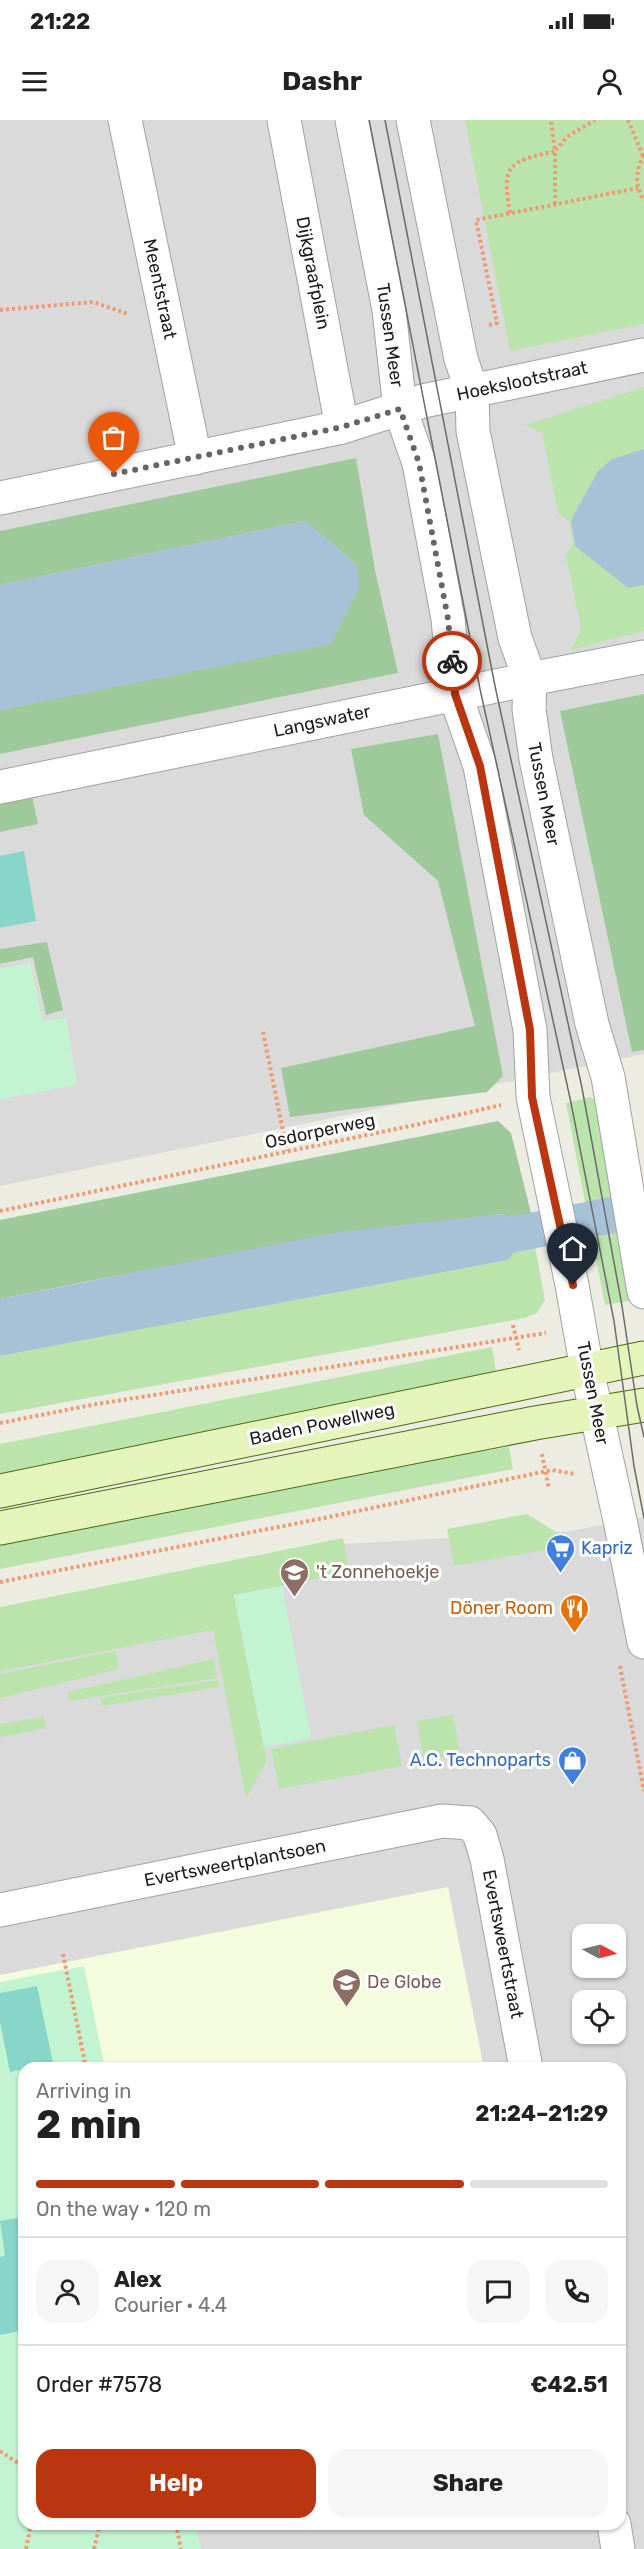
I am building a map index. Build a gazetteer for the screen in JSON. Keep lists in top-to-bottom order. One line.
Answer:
{"streets":{"main road":["Baden Powellweg"],"street":["Dijkgraafplein","Meentstraat","Tussen Meer","Hoekslootstraat","Langswater","Evertsweertplantsoen","Evertsweertstraat"],"path":["Osdorperweg"]},"crossings":[["Dijkgraafplein","Hoekslootstraat"],["Meentstraat","Hoekslootstraat"],["Tussen Meer","Hoekslootstraat"],["Tussen Meer","Langswater"],["Tussen Meer","Osdorperweg"],["Tussen Meer","Baden Powellweg"],["Evertsweertplantsoen","Evertsweertstraat"]],"places":{"supermarket":["Kapriz"],"school or university":["'t Zonnehoekje","De Globe"],"restaurant":["Döner Room"],"shop":["A.C. Technoparts"]},"north":"right","page":{"status":"21:22","header":"Dashr","heading":["2 min","Arriving in","21:24–21:29"],"panel":["Alex","Courier · 4.4","Order #7578","€42.51"],"bar":"On the way · 120 m","buttons":["Help","Share"]}}
